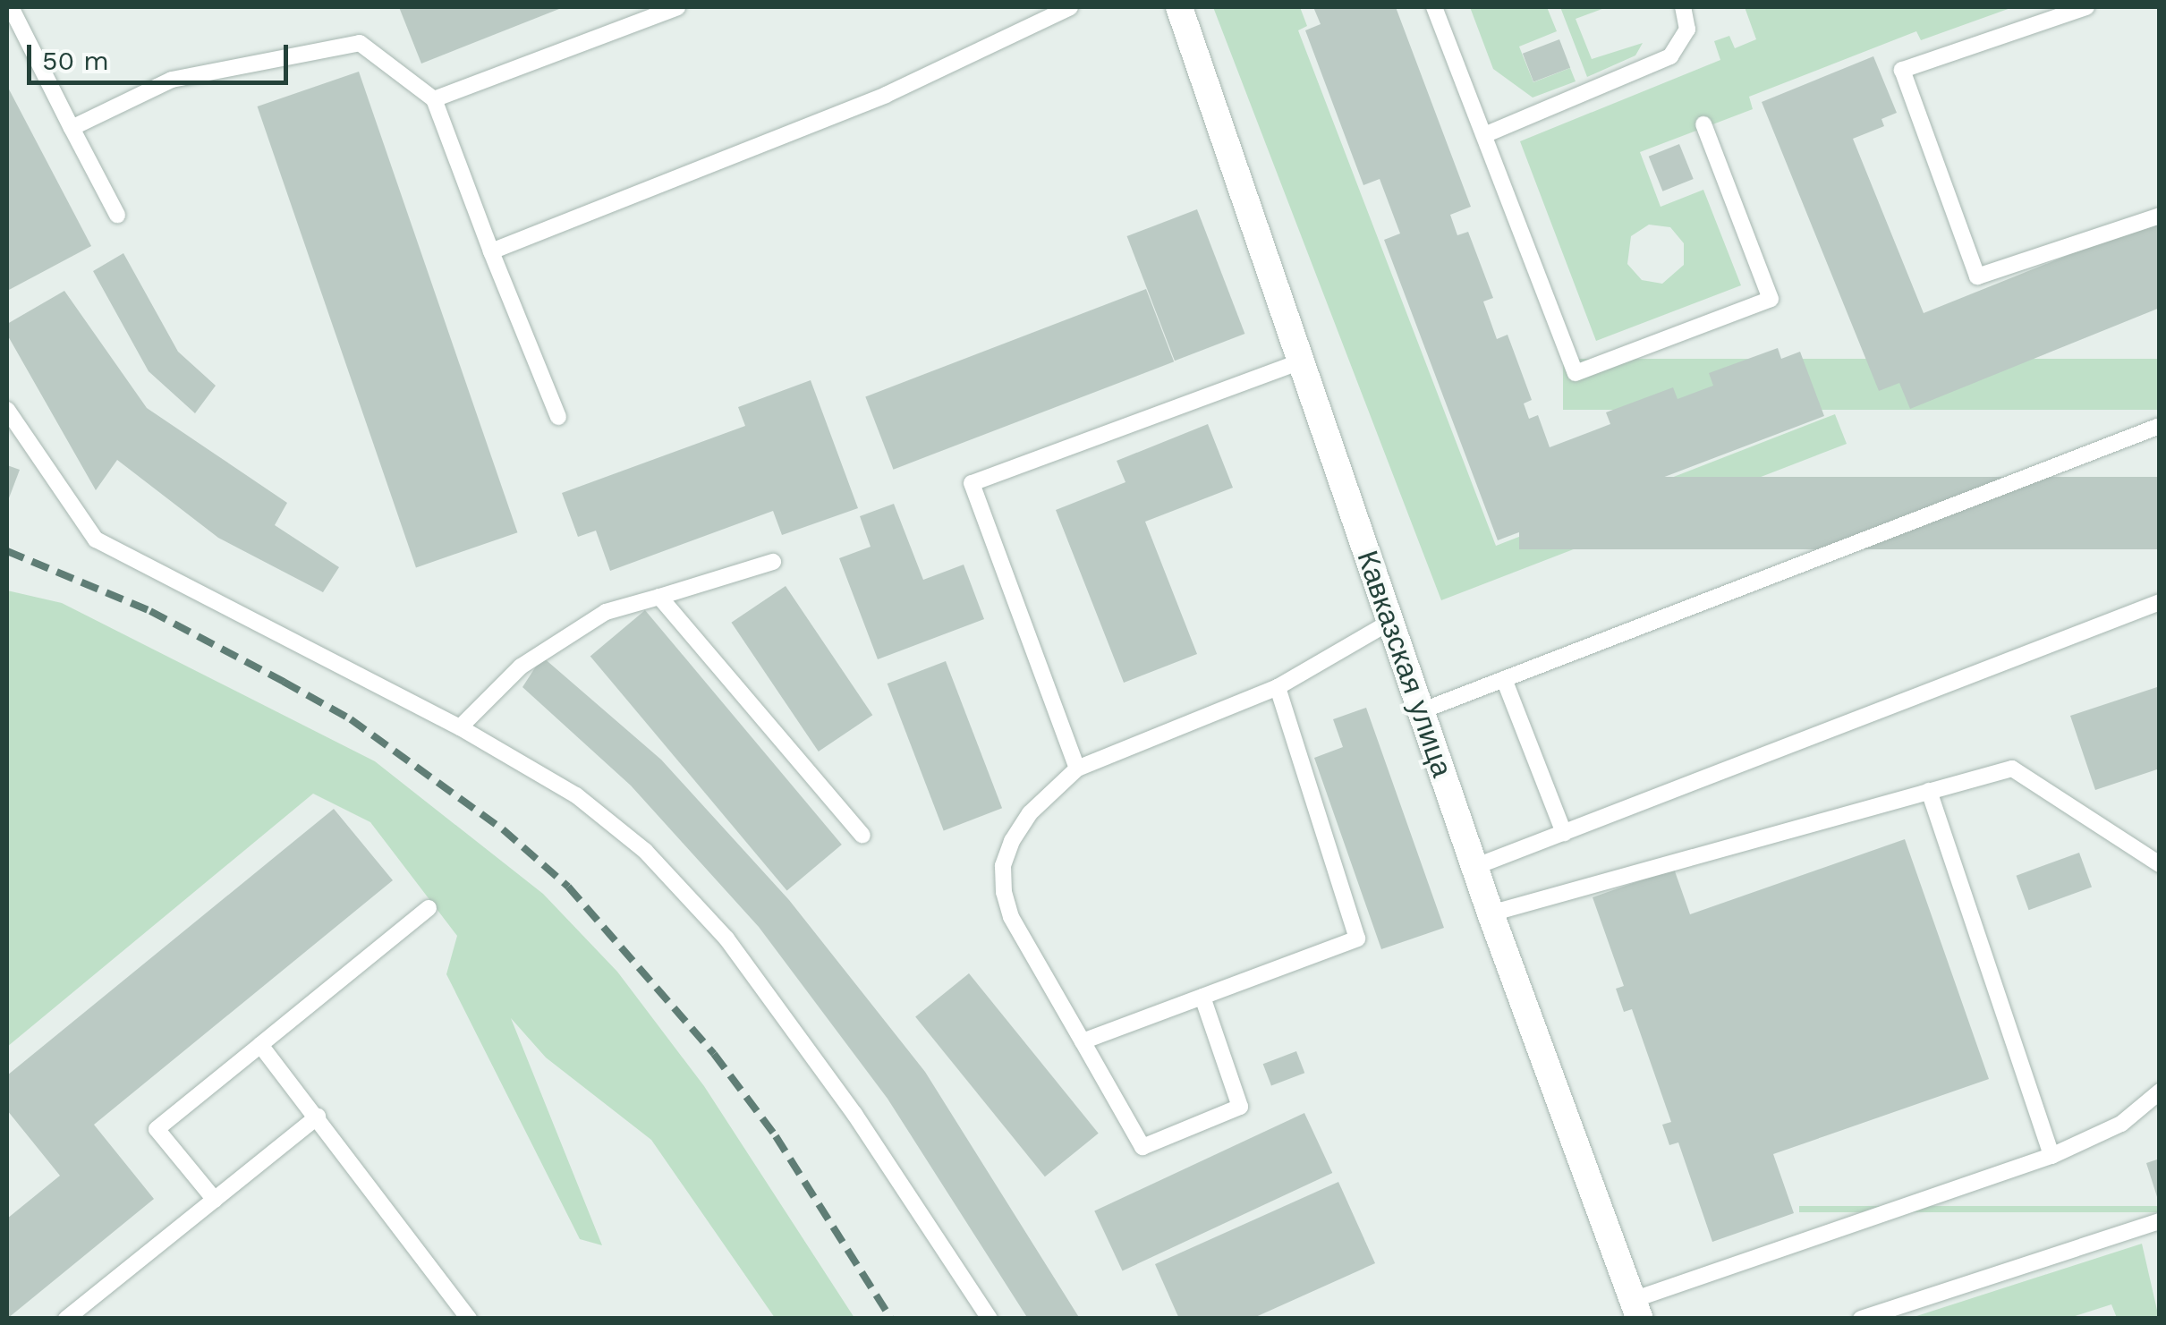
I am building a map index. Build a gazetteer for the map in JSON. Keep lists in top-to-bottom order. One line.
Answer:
{"streets":{"street":["Кавказская улица"]},"scale_bar":"50 m"}
